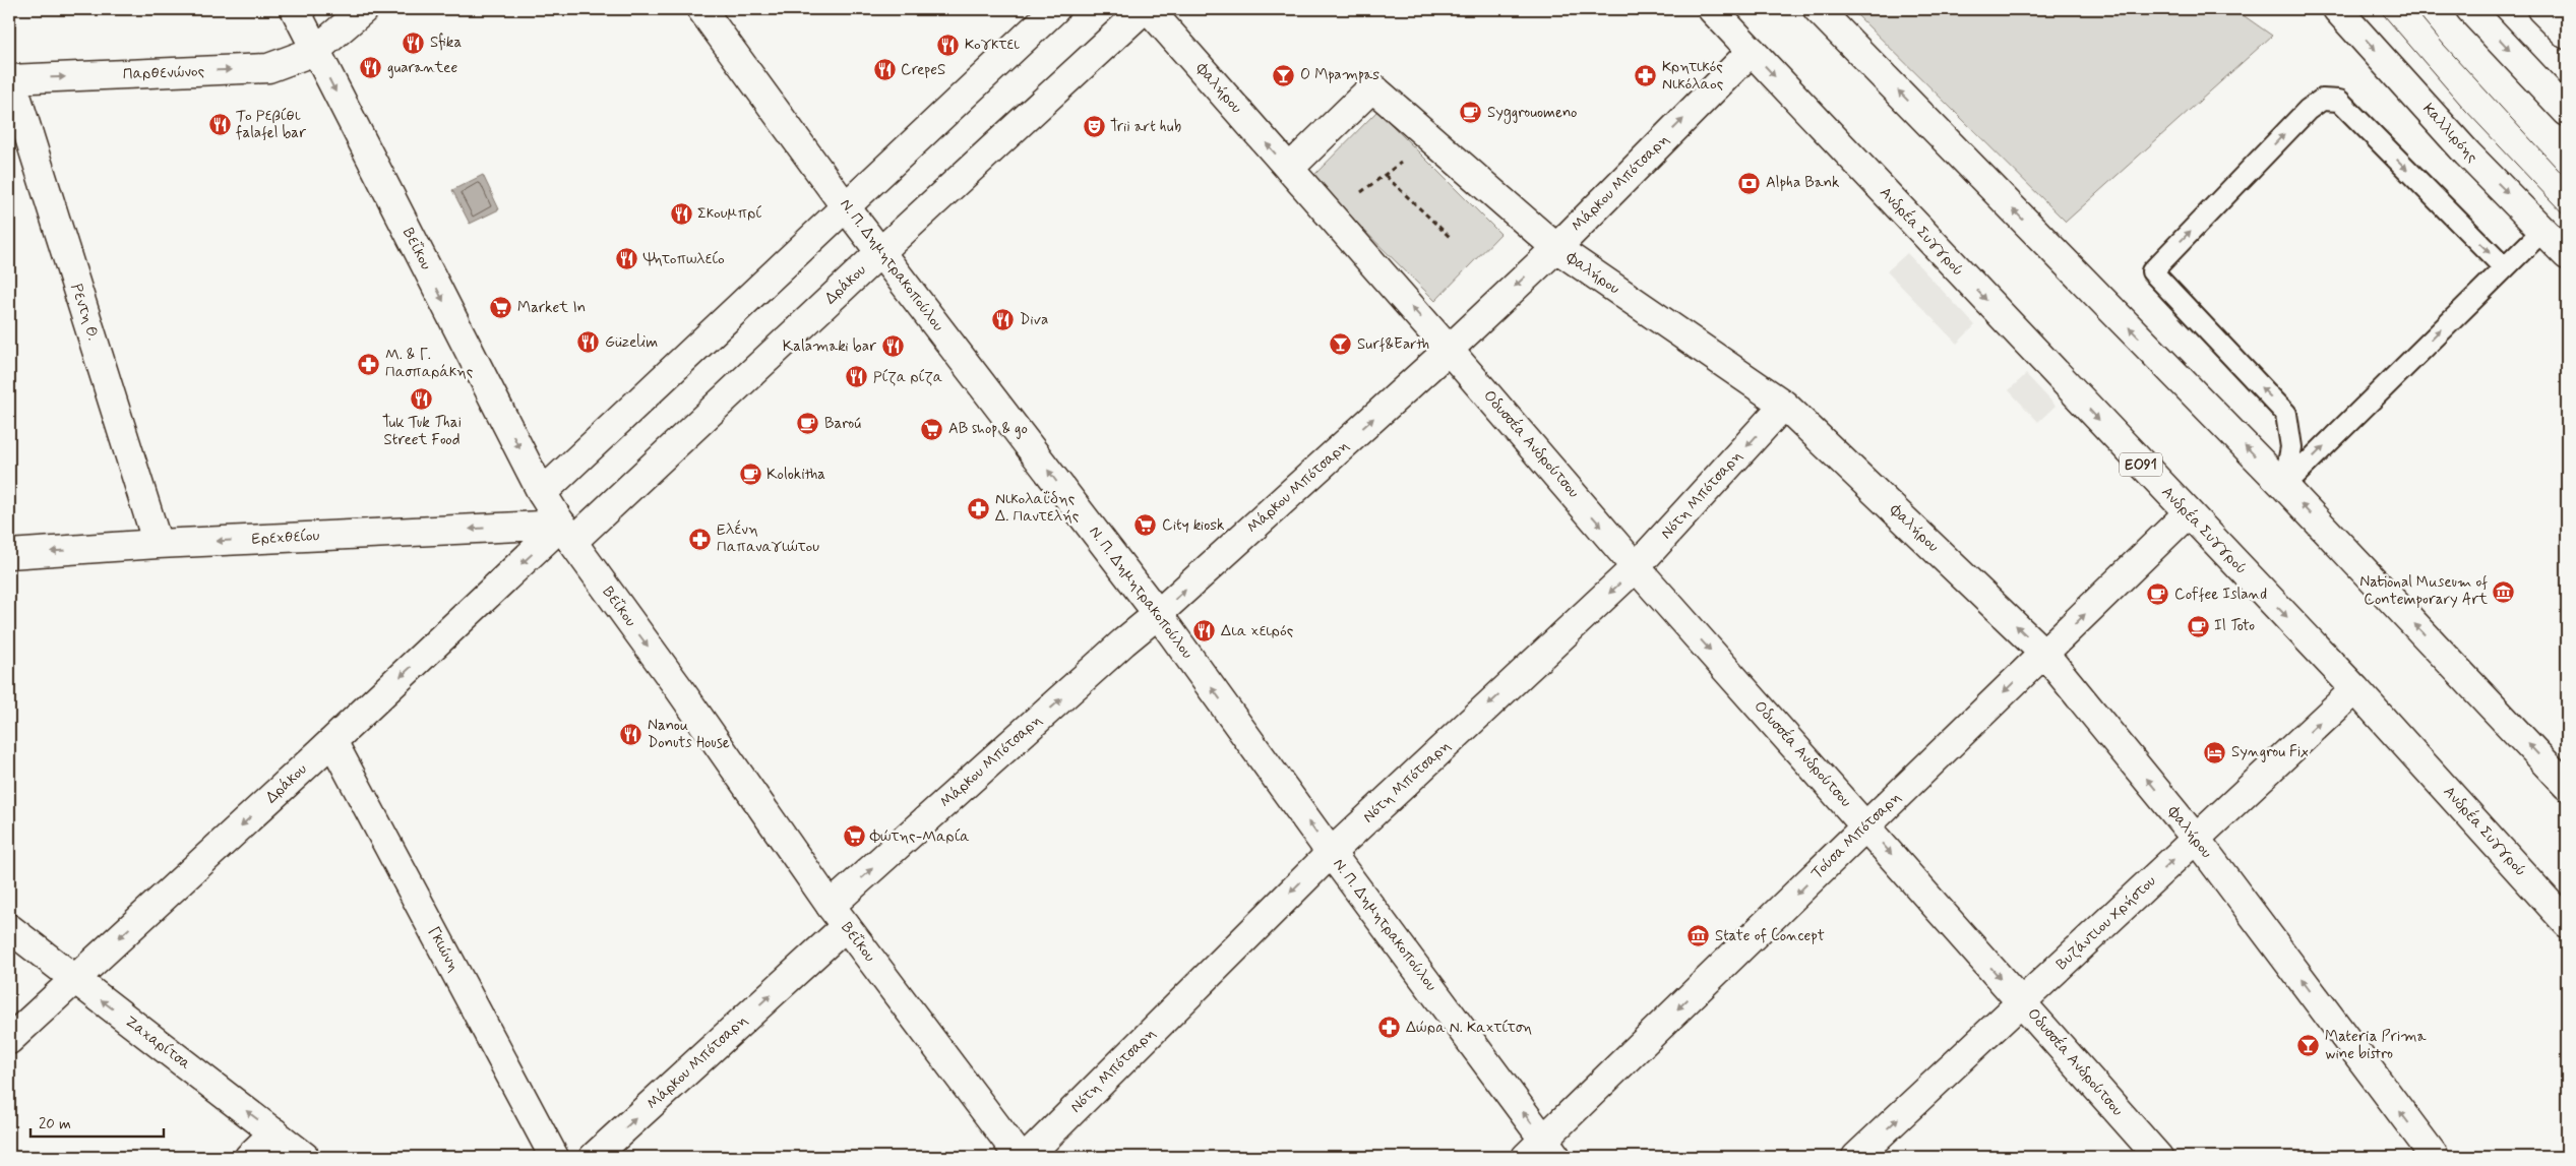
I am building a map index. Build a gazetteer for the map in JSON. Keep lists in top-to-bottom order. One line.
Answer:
{"streets":{"main road":["Παρθενώνος","Φαλήρου","Καλλιρόης","Μάρκου Μπότσαρη","Ανδρέα Συγγρού","Βεΐκου","Ν. Π. Δημητρακοπούλου","Δράκου","Ρεντη Θ.","Οδυσσέα Ανδρούτσου","ΕΟ91","Νότη Μπότσαρη","Ερεχθείου","Τούσα Μπότσαρη","Βυζάντιου Χρήστου","Γκιώνη","Ζαχαρίτσα"]},"crossings":[["Παρθενώνος","Βεΐκου"],["Παρθενώνος","Ρεντη Θ."],["Φαλήρου","Μάρκου Μπότσαρη"],["Φαλήρου","Οδυσσέα Ανδρούτσου"],["Φαλήρου","Νότη Μπότσαρη"],["Φαλήρου","Τούσα Μπότσαρη"],["Φαλήρου","Βυζάντιου Χρήστου"],["Μάρκου Μπότσαρη","Ανδρέα Συγγρού"],["Μάρκου Μπότσαρη","Βεΐκου"],["Μάρκου Μπότσαρη","Ν. Π. Δημητρακοπούλου"],["Μάρκου Μπότσαρη","Οδυσσέα Ανδρούτσου"],["Ανδρέα Συγγρού","Τούσα Μπότσαρη"],["Ανδρέα Συγγρού","Βυζάντιου Χρήστου"],["Βεΐκου","Δράκου"],["Βεΐκου","Ερεχθείου"],["Ν. Π. Δημητρακοπούλου","Δράκου"],["Ν. Π. Δημητρακοπούλου","Νότη Μπότσαρη"],["Ν. Π. Δημητρακοπούλου","Τούσα Μπότσαρη"],["Δράκου","Ερεχθείου"],["Δράκου","Γκιώνη"],["Δράκου","Ζαχαρίτσα"],["Ρεντη Θ.","Ερεχθείου"],["Οδυσσέα Ανδρούτσου","Νότη Μπότσαρη"],["Οδυσσέα Ανδρούτσου","Τούσα Μπότσαρη"],["Οδυσσέα Ανδρούτσου","Βυζάντιου Χρήστου"]],"one_way":["Παρθενώνος","Φαλήρου","Μάρκου Μπότσαρη","Βεΐκου","Ν. Π. Δημητρακοπούλου","Δράκου","Οδυσσέα Ανδρούτσου","Νότη Μπότσαρη","Ερεχθείου","Βυζάντιου Χρήστου","Ζαχαρίτσα"],"places":{"restaurant":["Sfika","Κογκτει","guarantee","CrepeS","Το Ρεβίθι falafel bar","Σκουμπρί","Ψητοπωλείο","Diva","Güzelim","Kalamaki bar","Ρίζα ρίζα","Tuk Tuk Thai Street Food","Δια χειρός","Nanou Donuts House"],"bar":["O Mpampas","Surf&Earth","Materia Prima wine bistro"],"pharmacy":["Κρητικός Νικόλαος","Μ. & Γ. Πασπαράκης","Νικολαΐδης Δ. Παντελής","Ελένη Παπαναγιώτου","Δώρα Ν. Καχτίτση"],"cafe":["Syggrouomeno","Baroú","Kolokitha","Coffee Island","Il Toto"],"theatre":["Trii art hub"],"bank":["Alpha Bank"],"supermarket":["Market In","AB shop & go","City kiosk","Φώτης-Μαρία"],"museum":["National Museum of Contemporary Art","State of Concept"],"hotel":["Syngrou Fix"]},"scale_bar":"20 m"}
